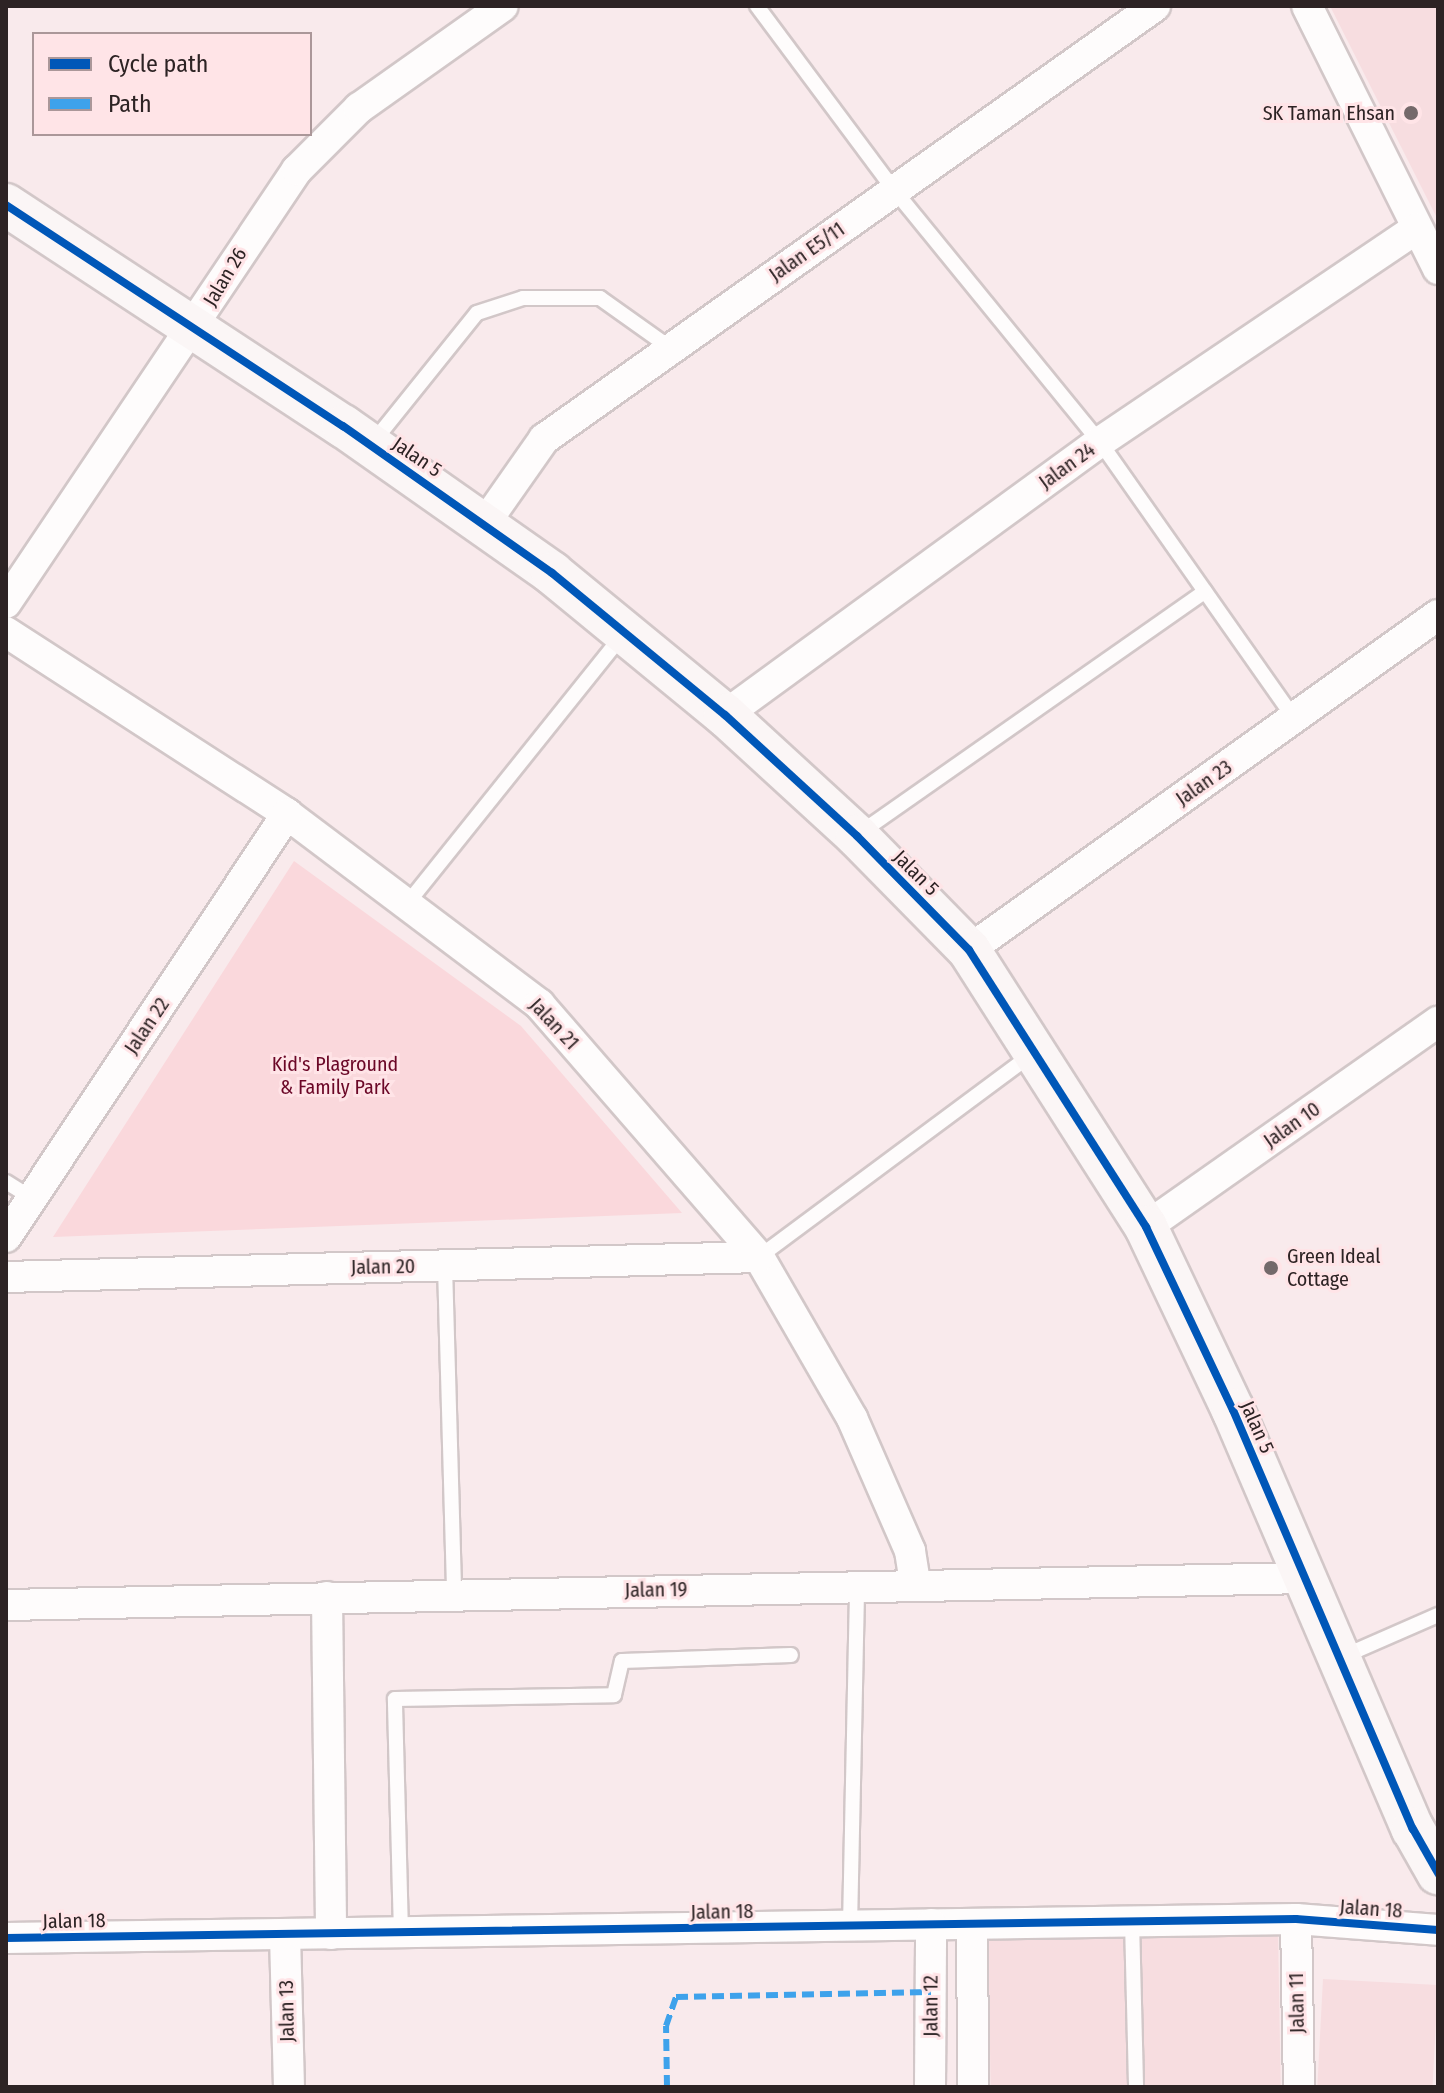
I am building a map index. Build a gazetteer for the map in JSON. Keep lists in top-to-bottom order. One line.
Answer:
{"streets":{"street":["Jalan E5/11","Jalan 26","Jalan 5","Jalan 24","Jalan 23","Jalan 21","Jalan 22","Jalan 10","Jalan 20","Jalan 19","Jalan 18","Jalan 11","Jalan 12","Jalan 13"]},"crossings":[["Jalan E5/11","Jalan 5"],["Jalan 26","Jalan 5"],["Jalan 5","Jalan 24"],["Jalan 5","Jalan 23"],["Jalan 5","Jalan 10"],["Jalan 5","Jalan 19"],["Jalan 21","Jalan 22"],["Jalan 21","Jalan 20"],["Jalan 21","Jalan 19"],["Jalan 18","Jalan 11"],["Jalan 18","Jalan 12"],["Jalan 18","Jalan 13"]],"parks":["Kid's Plaground & Family Park"],"places":["SK Taman Ehsan","Green Ideal Cottage"],"legend":["Cycle path","Path"]}
